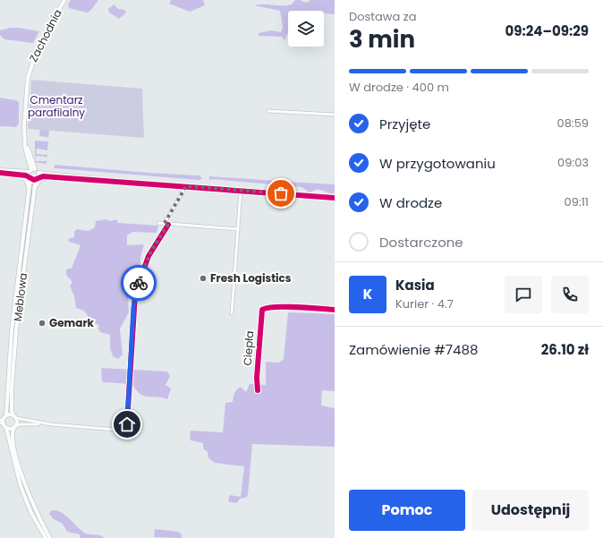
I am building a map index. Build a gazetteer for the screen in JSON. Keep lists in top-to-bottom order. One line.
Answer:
{"streets":{"main road":["Zachodnia","Meblowa"],"street":["Ciepła"]},"crossings":[["Zachodnia","Meblowa"]],"parks":["Cmentarz parafiialny"],"places":["Fresh Logistics","Gemark"],"page":{"heading":["3 min","Dostawa za","09:24–09:29"],"panel":["Kasia","Kurier · 4.7","Zamówienie #7488","26.10 zł"],"bar":"W drodze · 400 m","list":[["Przyjęte","08:59"],["W przygotowaniu","09:03"],["W drodze","09:11"],"Dostarczone"],"round":"K","buttons":["Pomoc","Udostępnij"]}}
